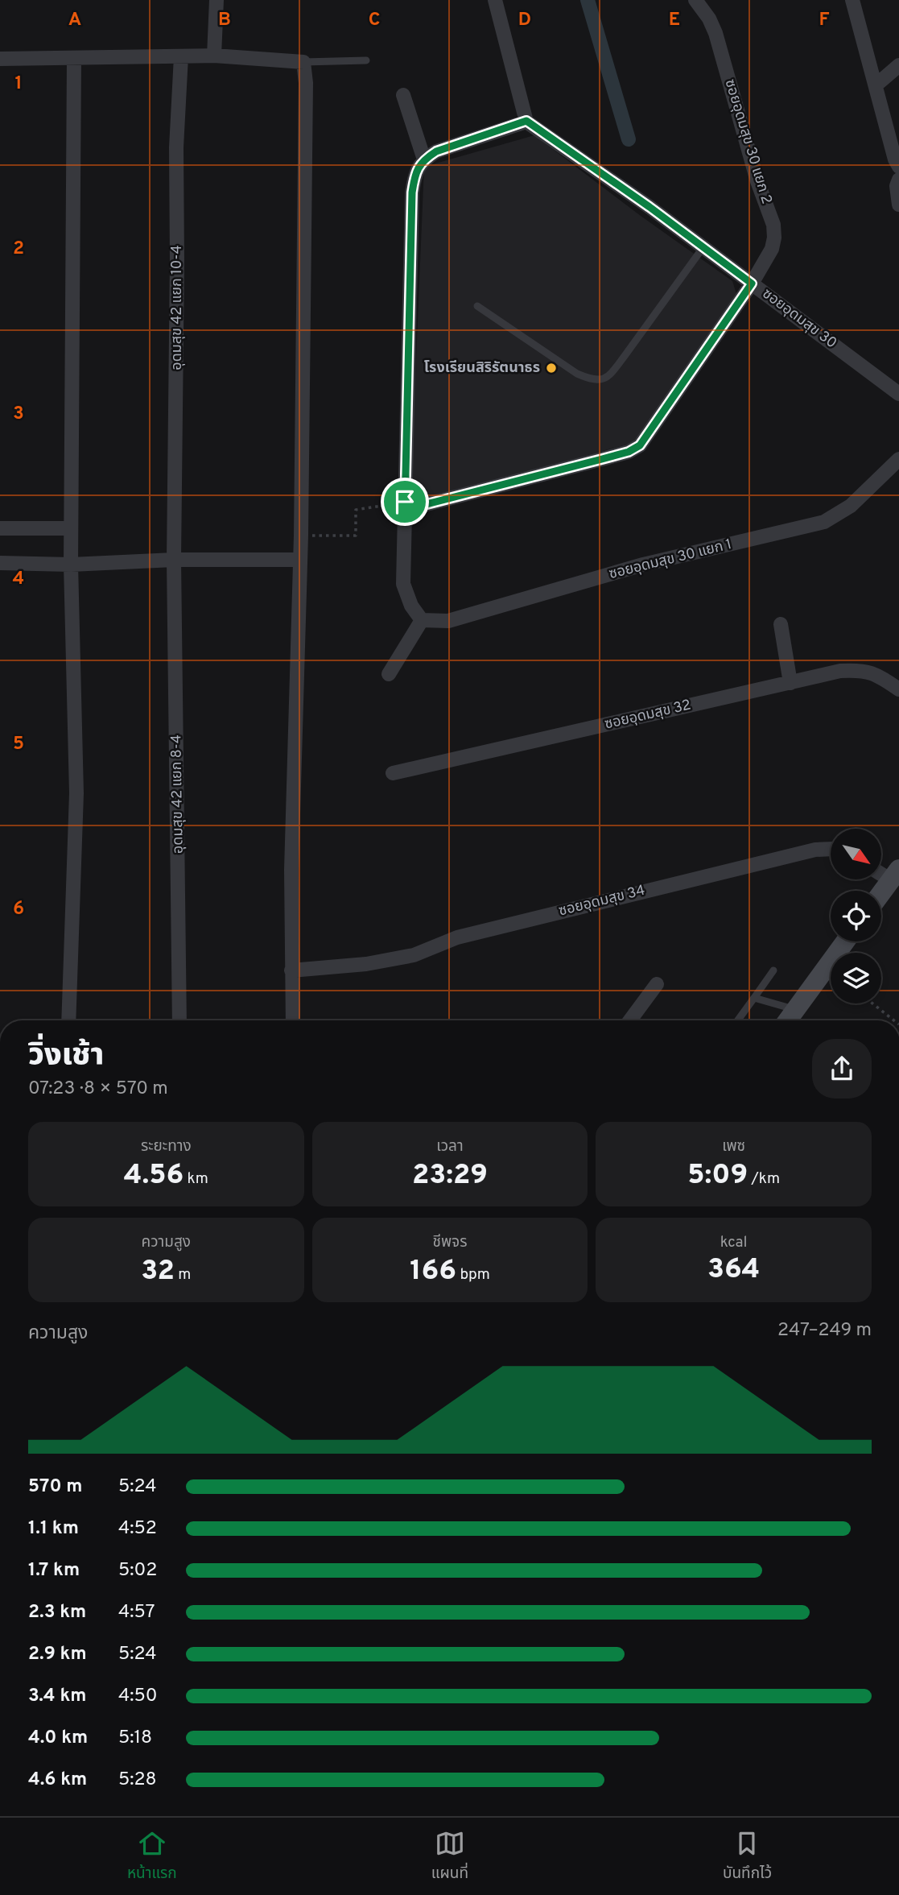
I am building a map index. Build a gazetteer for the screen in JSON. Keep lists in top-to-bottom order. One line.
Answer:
{"streets":{"street":["ซอยอุดมสุข 30 แยก 2","อุดมสุข 42 แยก 10-4","ซอยอุดมสุข 30","ซอยอุดมสุข 30 แยก 1","ซอยอุดมสุข 32","อุดมสุข 42 แยก 8-4","ซอยอุดมสุข 34"]},"crossings":[["ซอยอุดมสุข 30 แยก 2","ซอยอุดมสุข 30"],["อุดมสุข 42 แยก 10-4","อุดมสุข 42 แยก 8-4"]],"places":["โรงเรียนสิริรัตนาธร"],"north":"bottom right","page":{"heading":["วิ่งเช้า","07:23 · 8 × 570 m"],"stats":[["ระยะทาง","4.56 km"],["เวลา","23:29"],["เพซ","5:09 /km"],["ความสูง","32 m"],["ชีพจร","166 bpm"],["kcal","364"]],"chart":["ความสูง","247–249 m"],"list":[{"name":"570 m","note":"5:24"},{"name":"1.1 km","note":"4:52"},{"name":"1.7 km","note":"5:02"},{"name":"2.3 km","note":"4:57"},{"name":"2.9 km","note":"5:24"},{"name":"3.4 km","note":"4:50"},{"name":"4.0 km","note":"5:18"},{"name":"4.6 km","note":"5:28"}],"tabs":["หน้าแรก","แผนที่","บันทึกไว้"]},"grid":{"columns":["A","B","C","D","E","F"],"rows":["1","2","3","4","5","6"]}}
